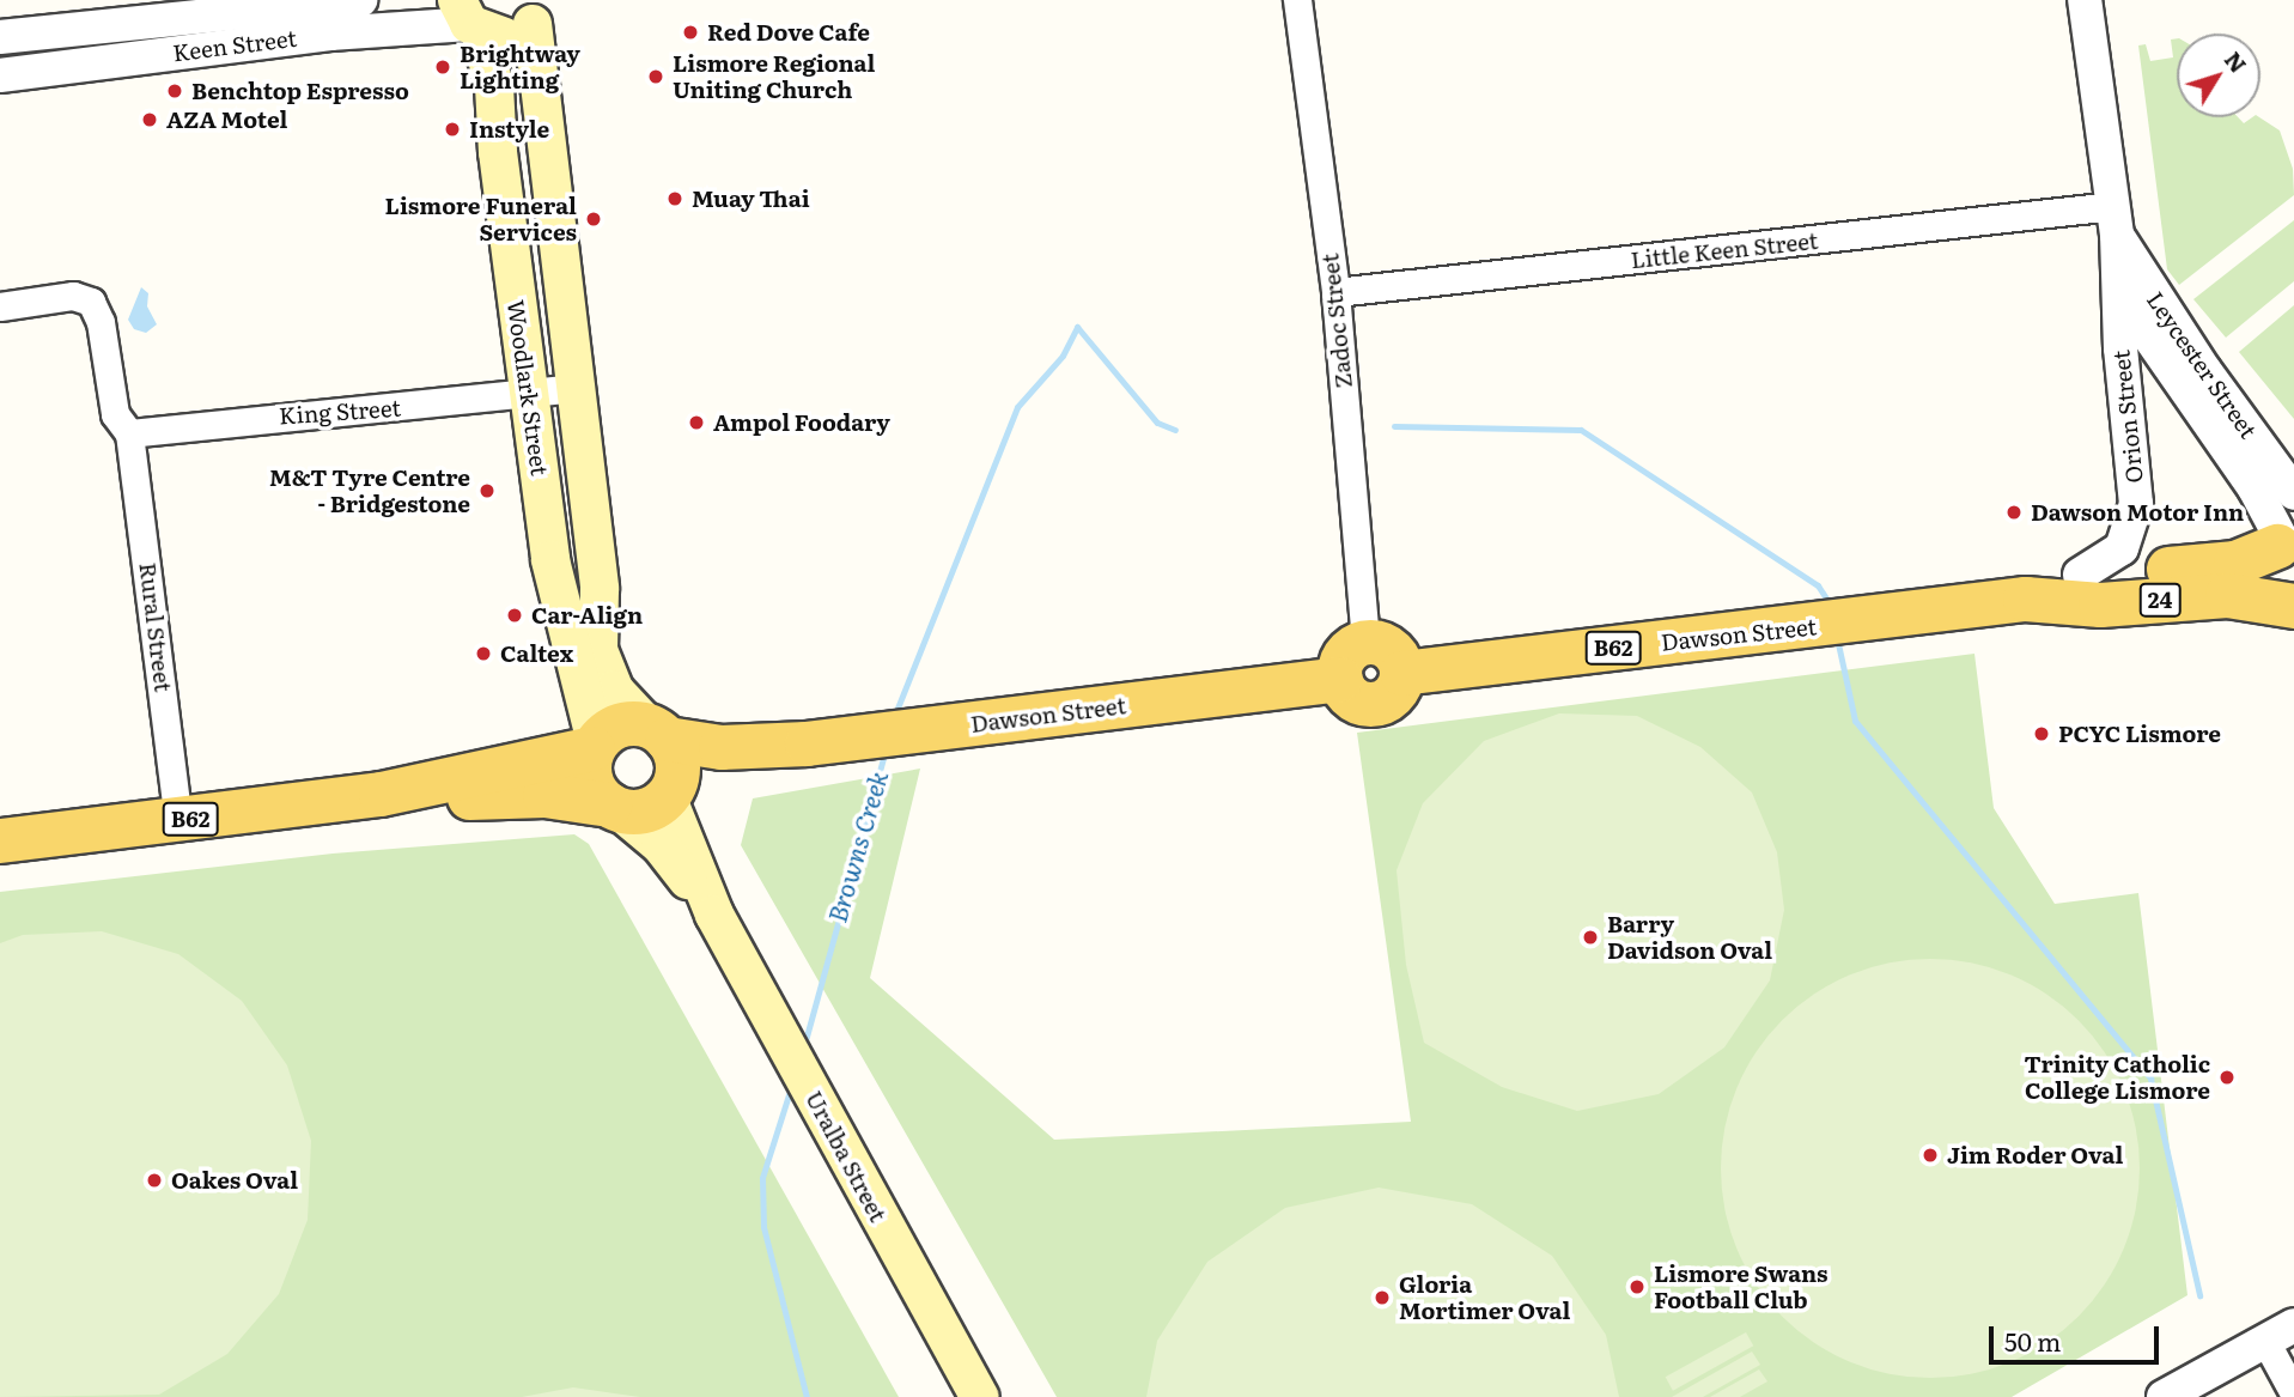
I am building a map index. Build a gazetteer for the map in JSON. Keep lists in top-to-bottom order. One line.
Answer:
{"streets":{"main road":["Woodlark Street","24","Dawson Street","B62","Uralba Street"],"street":["Keen Street","Little Keen Street","Zadoc Street","Leycester Street","King Street","Orion Street","Rural Street"]},"crossings":[["Keen Street","Woodlark Street"],["Little Keen Street","Zadoc Street"],["Little Keen Street","Leycester Street"],["Little Keen Street","Orion Street"],["Zadoc Street","Dawson Street"],["Leycester Street","Orion Street"],["Woodlark Street","King Street"],["Woodlark Street","Dawson Street"],["Woodlark Street","B62"],["Woodlark Street","Uralba Street"],["King Street","Rural Street"],["Orion Street","Dawson Street"],["Rural Street","B62"],["Dawson Street","B62"],["Dawson Street","Uralba Street"],["B62","Uralba Street"]],"water":["Browns Creek"],"places":["Red Dove Cafe","Brightway Lighting","Lismore Regional Uniting Church","Benchtop Espresso","AZA Motel","Instyle","Muay Thai","Lismore Funeral Services","Ampol Foodary","M&T Tyre Centre - Bridgestone","Dawson Motor Inn","Car-Align","Caltex","PCYC Lismore","Barry Davidson Oval","Trinity Catholic College Lismore","Jim Roder Oval","Oakes Oval","Lismore Swans Football Club","Gloria Mortimer Oval"],"scale_bar":"50 m","north":"top right"}
